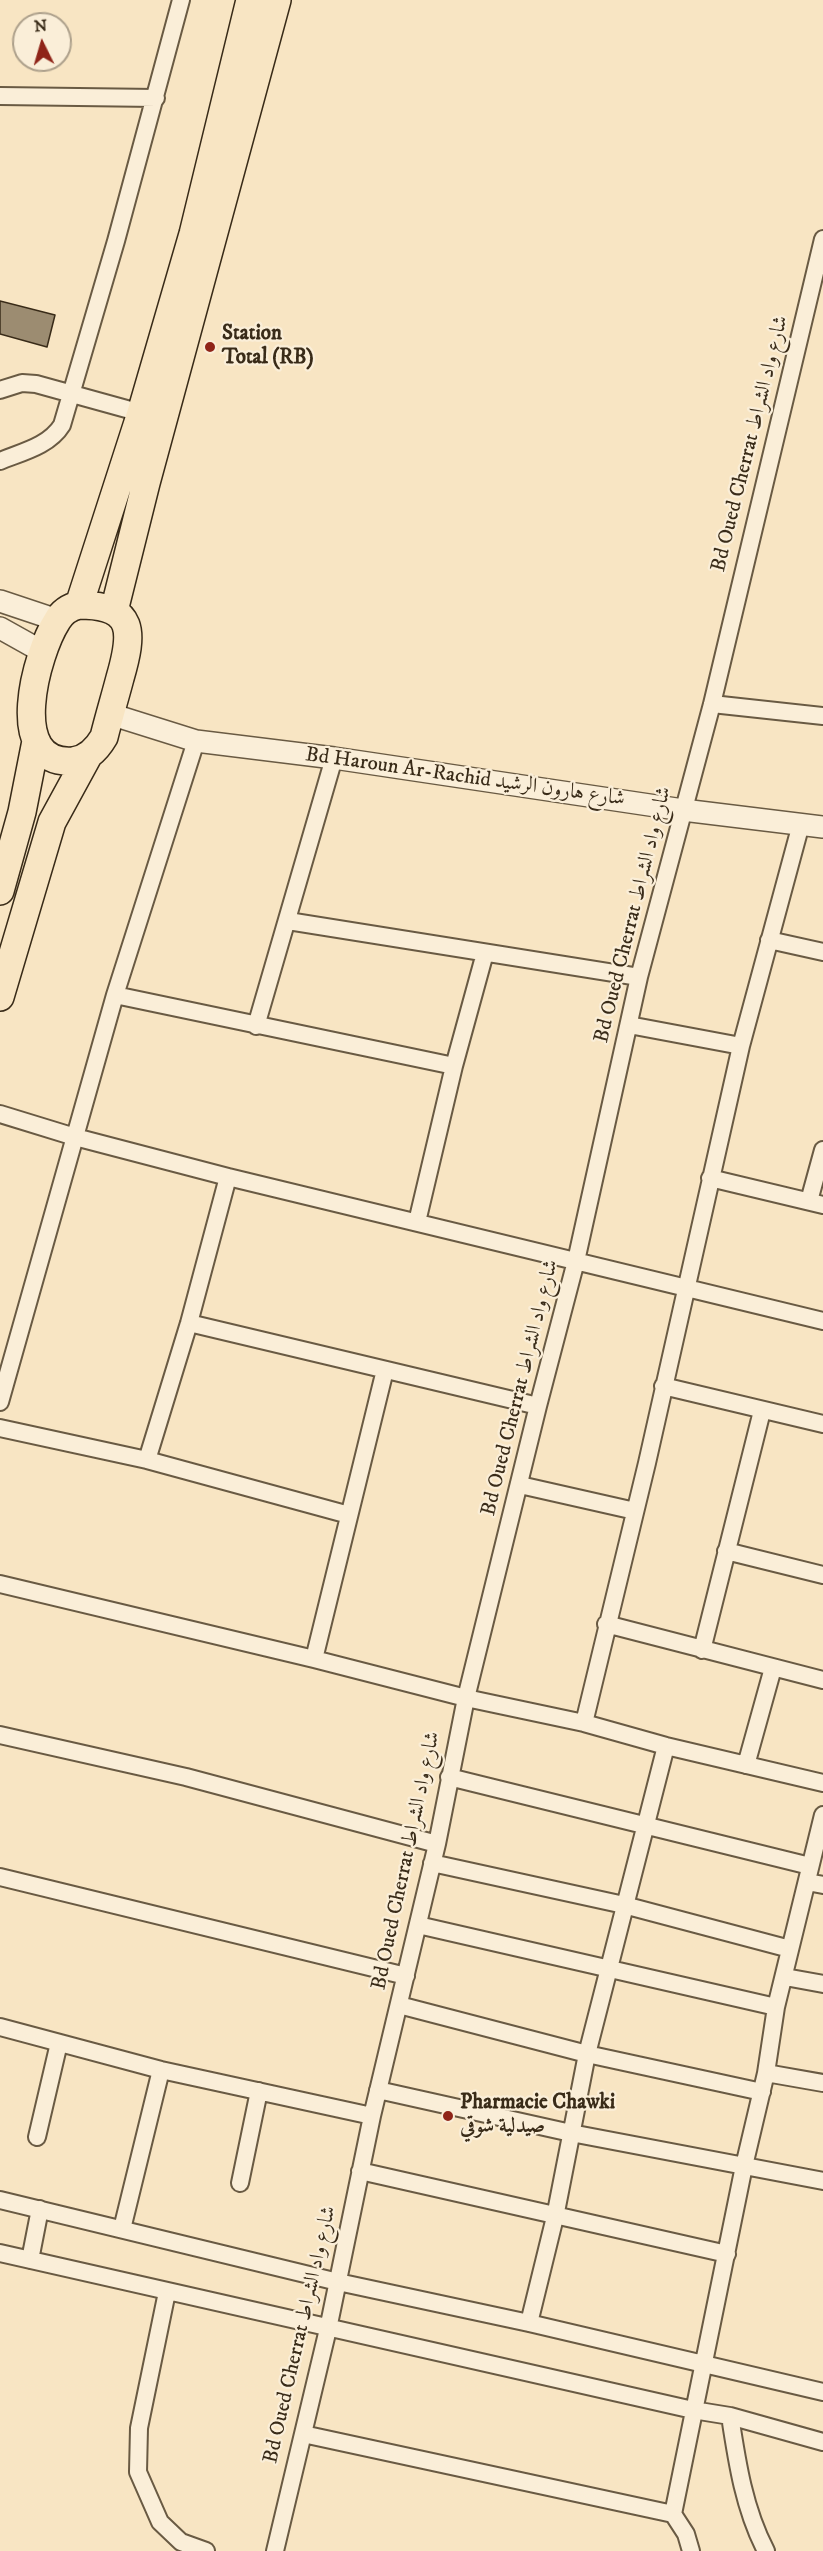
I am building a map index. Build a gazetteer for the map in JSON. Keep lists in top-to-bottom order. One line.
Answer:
{"streets":{"street":["Bd Oued Cherrat شارع واد الشراط","Bd Haroun Ar-Rachid شارع هارون الرشيد"]},"crossings":[["Bd Oued Cherrat شارع واد الشراط","Bd Haroun Ar-Rachid شارع هارون الرشيد"]],"places":["Station Total (RB)","Pharmacie Chawki صيدلية شوقي"],"north":"top"}
